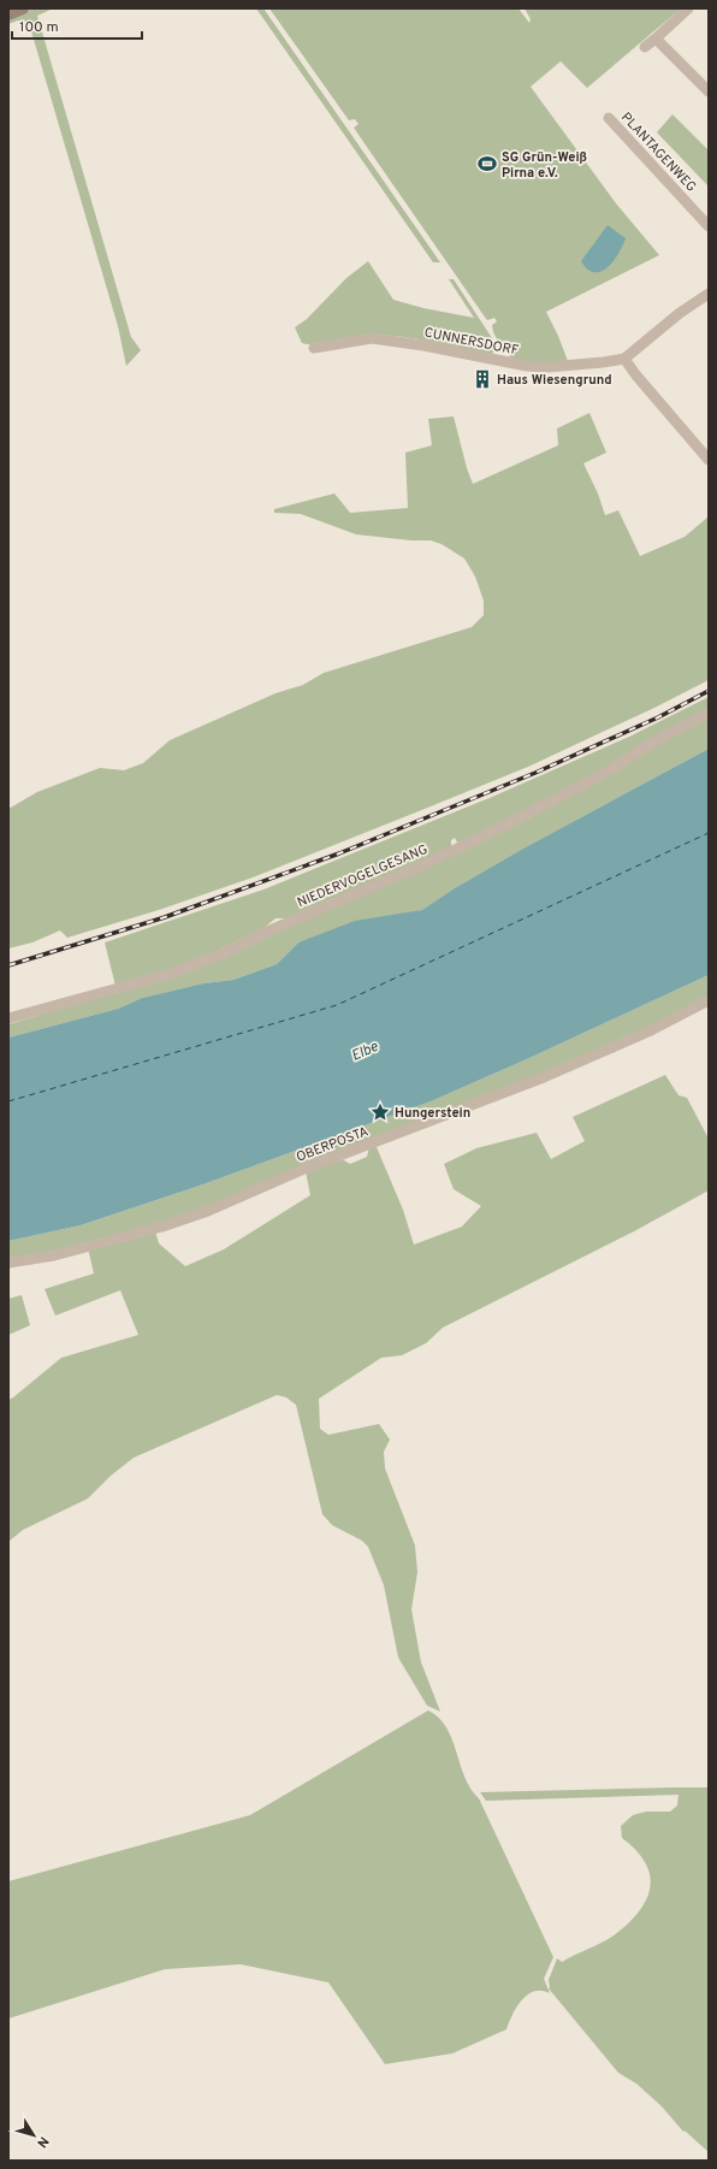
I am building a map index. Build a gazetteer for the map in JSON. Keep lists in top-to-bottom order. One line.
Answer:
{"streets":{"street":["PLANTAGENWEG","CUNNERSDORF","NIEDERVOGELGESANG","OBERPOSTA"]},"water":["Elbe"],"places":{"sports":["SG Grün-Weiß Pirna e.V."],"building":["Haus Wiesengrund"],"place":["Hungerstein"]},"scale_bar":"100 m","north":"bottom right"}
